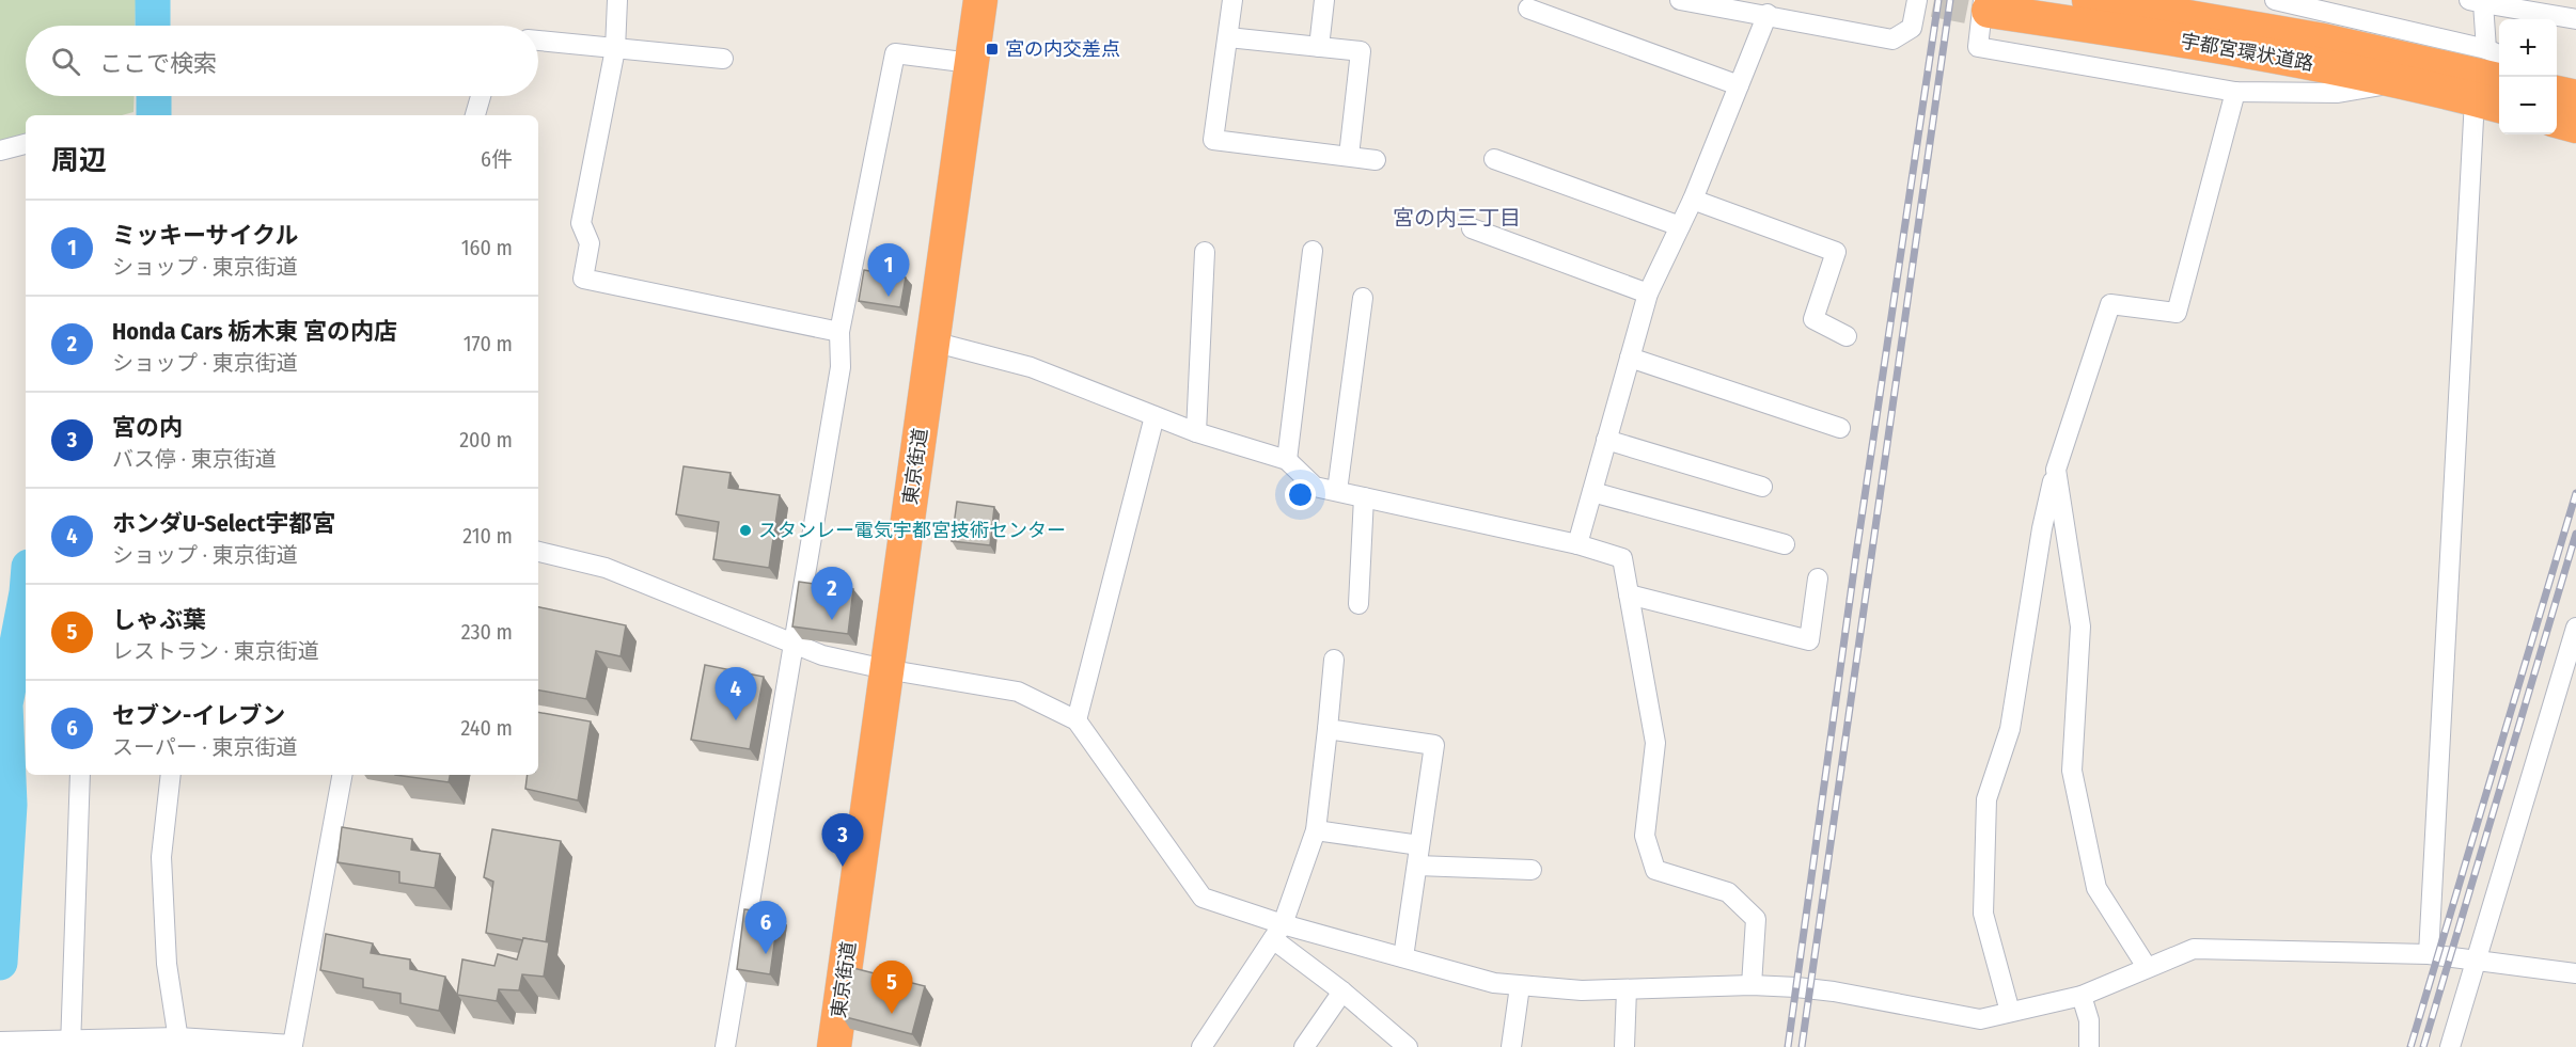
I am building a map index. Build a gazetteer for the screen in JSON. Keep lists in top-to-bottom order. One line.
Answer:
{"streets":{"highway":["宇都宮環状道路","東京街道"]},"districts":["宮の内三丁目"],"places":{"transit":["宮の内交差点"],"other":["スタンレー電気宇都宮技術センター"]},"page":{"map_buttons":["+","−"],"search":"ここで検索","heading":["周辺","6件"],"list":[{"mark":"1","name":"ミッキーサイクル","note":"ショップ · 東京街道","value":"160 m"},{"mark":"2","name":"Honda Cars 栃木東 宮の内店","note":"ショップ · 東京街道","value":"170 m"},{"mark":"3","name":"宮の内","note":"バス停 · 東京街道","value":"200 m"},{"mark":"4","name":"ホンダU-Select宇都宮","note":"ショップ · 東京街道","value":"210 m"},{"mark":"5","name":"しゃぶ葉","note":"レストラン · 東京街道","value":"230 m"},{"mark":"6","name":"セブン-イレブン","note":"スーパー · 東京街道","value":"240 m"}],"pins":["1","2","4","3","6","5"]}}
